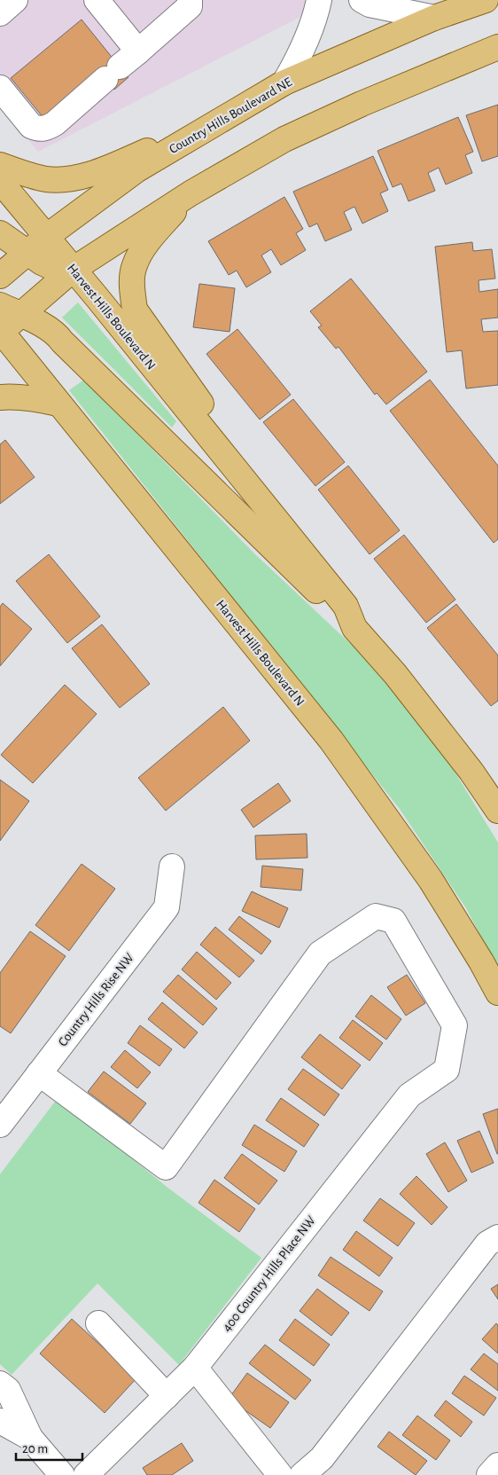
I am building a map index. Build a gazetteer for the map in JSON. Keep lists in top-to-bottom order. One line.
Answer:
{"streets":{"main road":["Country Hills Boulevard NE","Harvest Hills Boulevard N"],"street":["Country Hills Rise NW","400 Country Hills Place NW"]},"crossings":[["Country Hills Boulevard NE","Harvest Hills Boulevard N"],["Country Hills Rise NW","400 Country Hills Place NW"]],"scale_bar":"20 m"}
